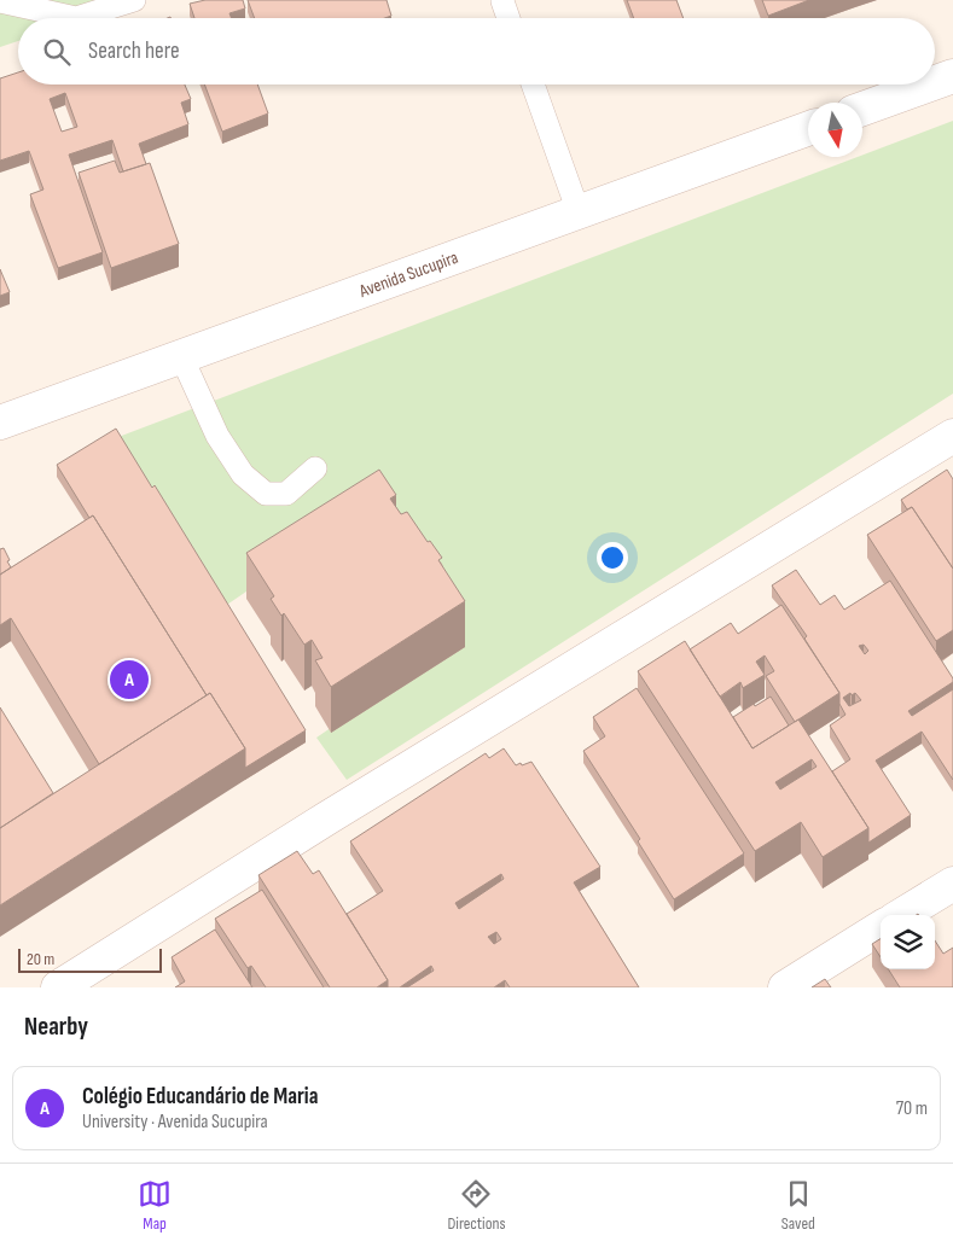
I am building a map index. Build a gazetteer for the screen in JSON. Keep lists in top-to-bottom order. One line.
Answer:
{"streets":{"street":["Avenida Sucupira"]},"scale_bar":"20 m","north":"bottom","page":{"search":"Search here","pins":"A","scale":"20 m","heading":"Nearby","list":[{"mark":"A","name":"Colégio Educandário de Maria","note":"University · Avenida Sucupira","value":"70 m"}],"nav":["Map","Directions","Saved"]}}
